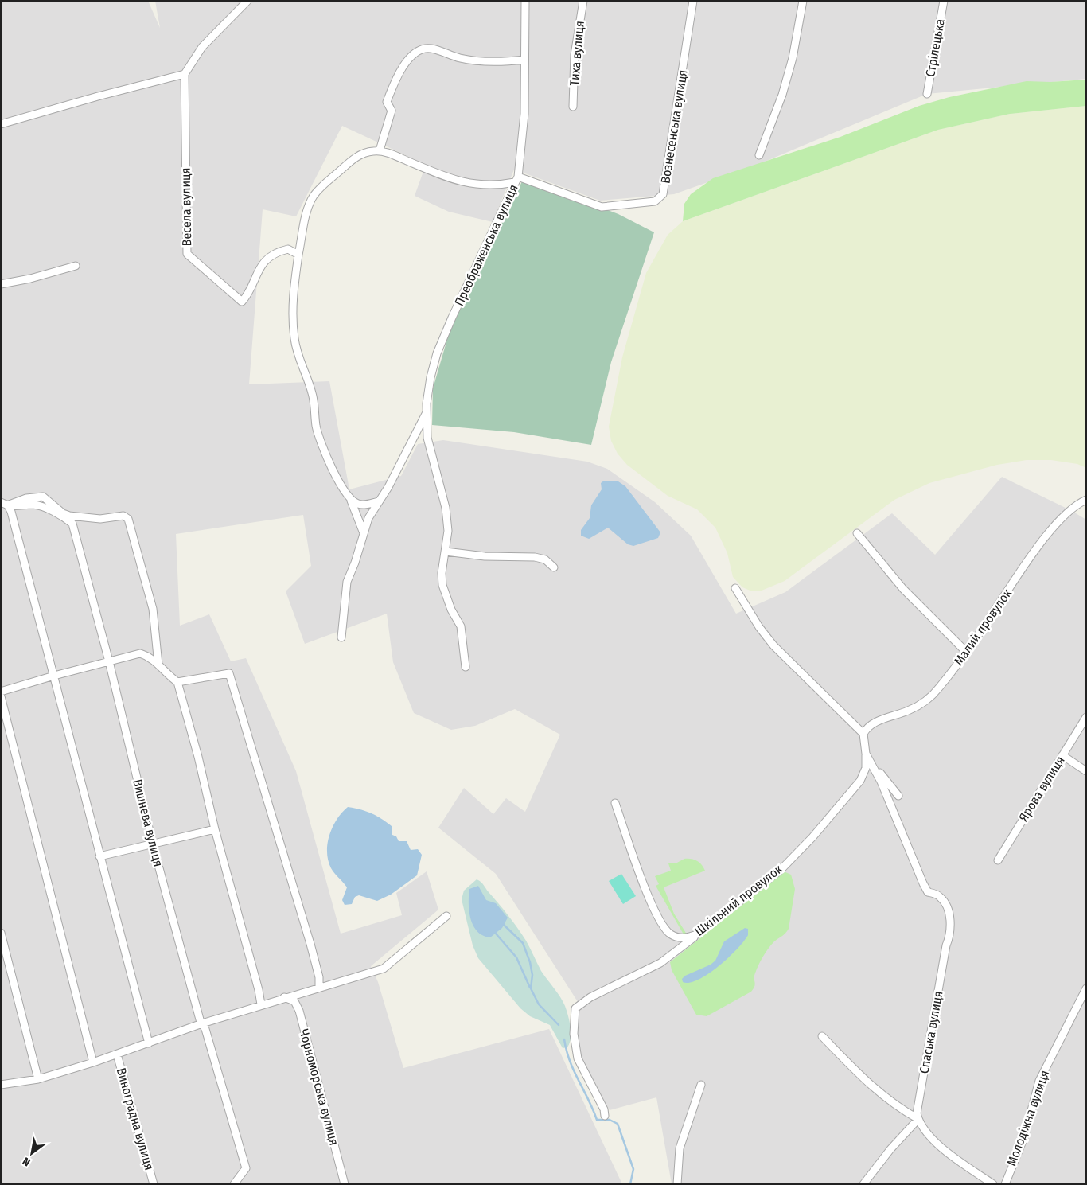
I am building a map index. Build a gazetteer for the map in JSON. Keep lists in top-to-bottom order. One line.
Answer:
{"streets":{"street":["Стрілецька","Тиха вулиця","Вознесенська вулиця","Весела вулиця","Преображенська вулиця","Малий провулок","Ярова вулиця","Вишнева вулиця","Шкільний провулок","Спаська вулиця","Чорноморська вулиця","Молодіжна вулиця","Виноградна вулиця"]},"crossings":[["Вознесенська вулиця","Преображенська вулиця"],["Малий провулок","Шкільний провулок"],["Шкільний провулок","Спаська вулиця"]],"north":"bottom left"}
